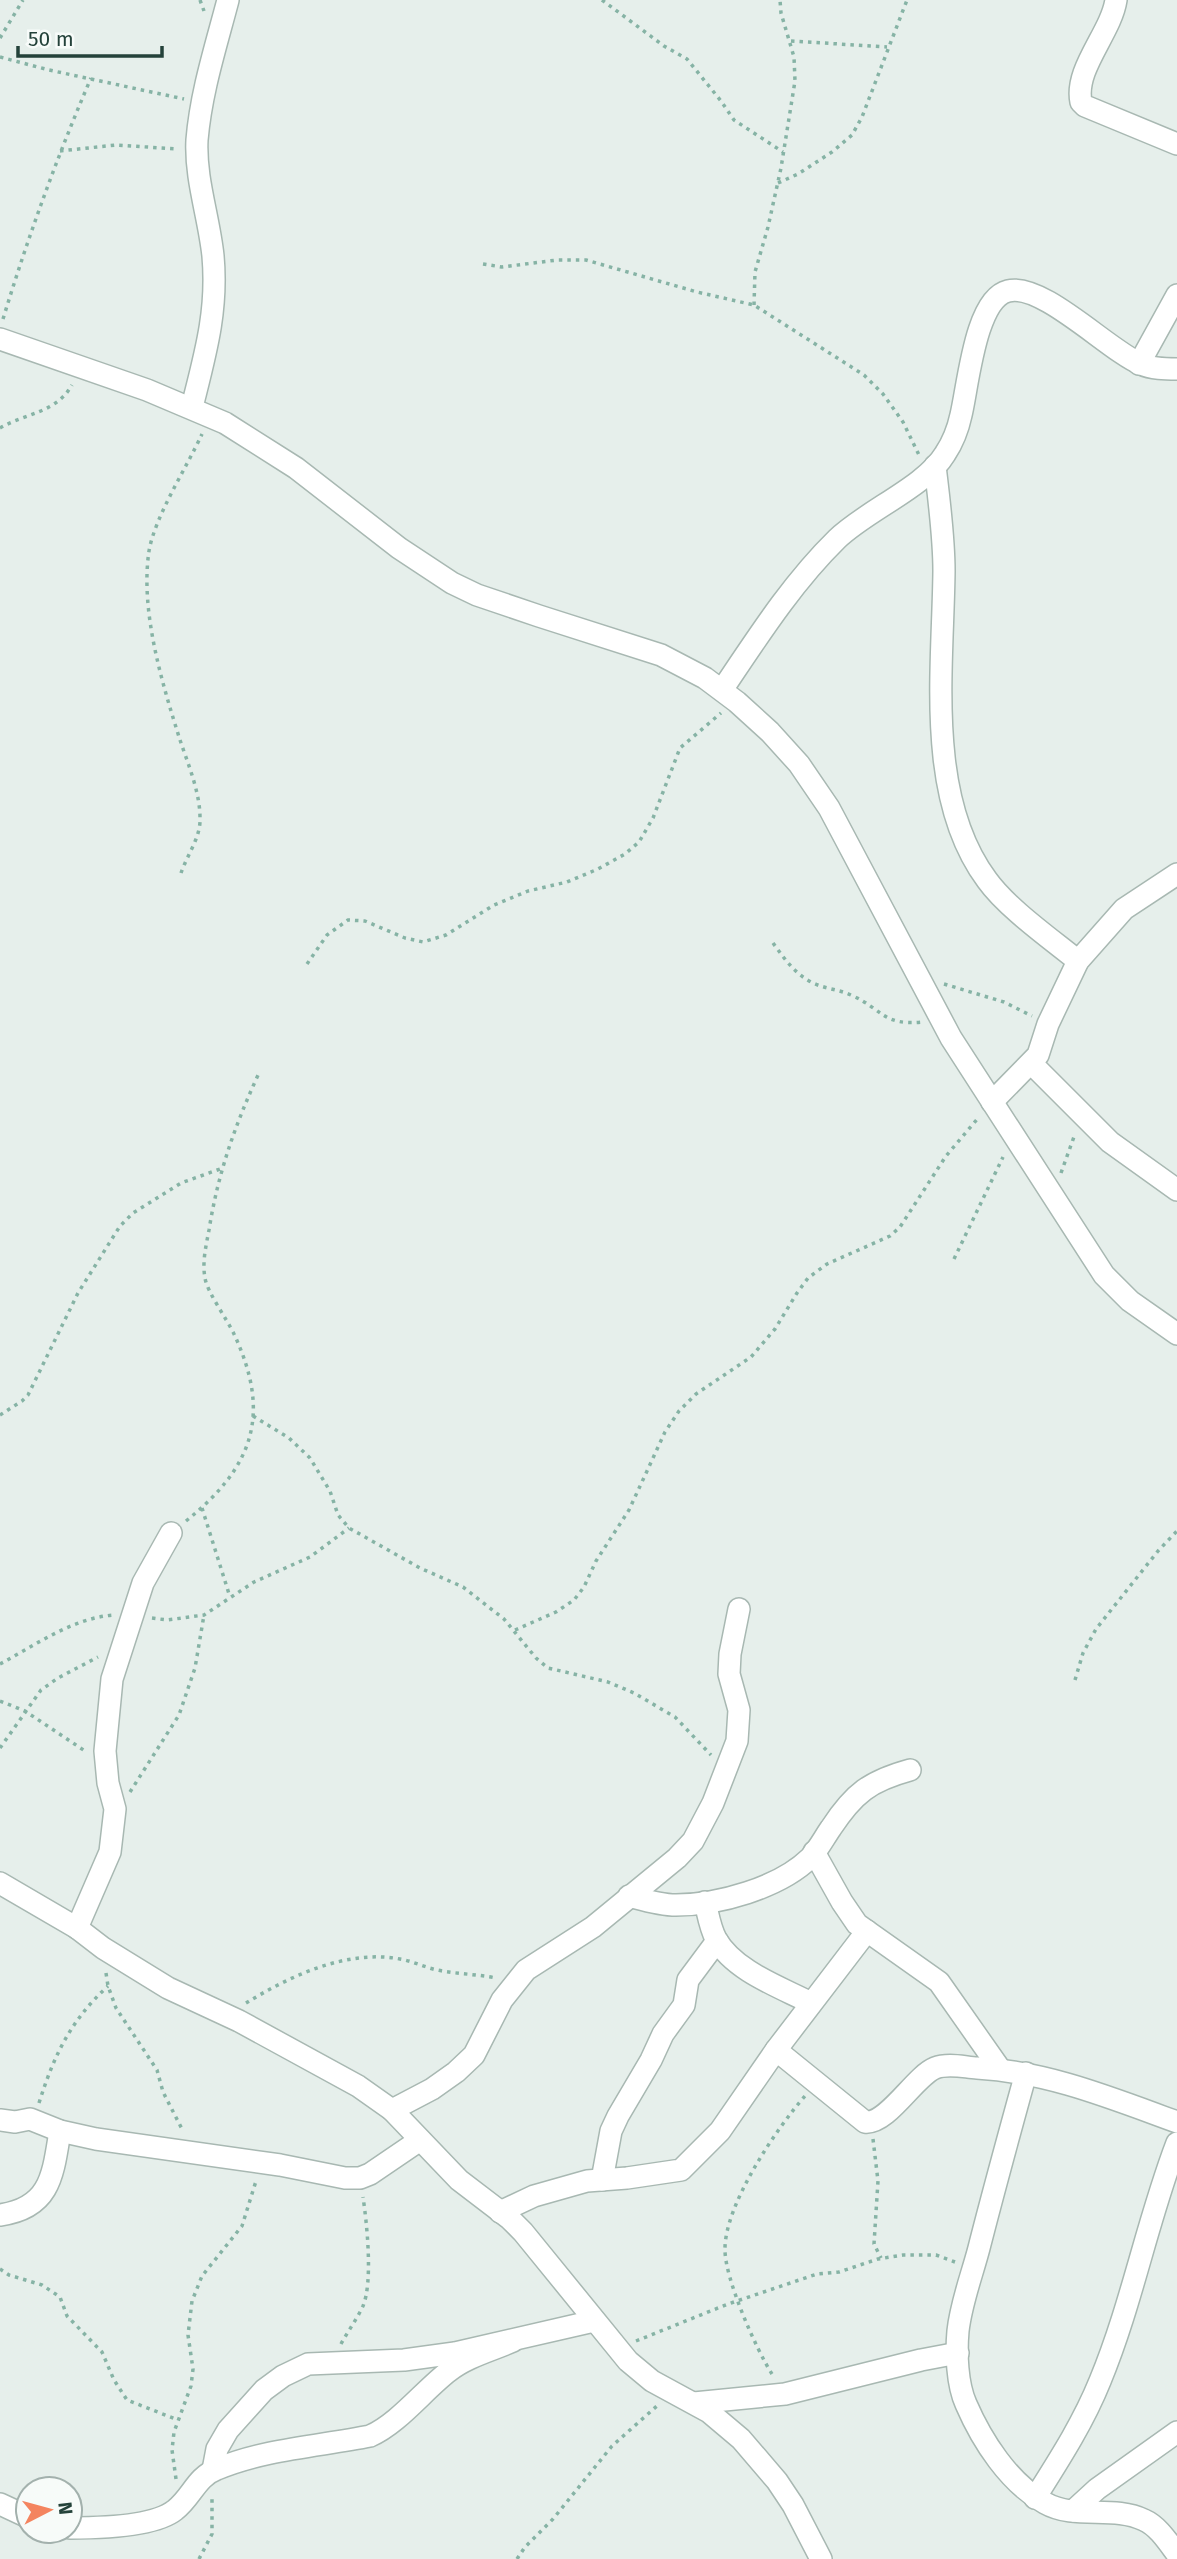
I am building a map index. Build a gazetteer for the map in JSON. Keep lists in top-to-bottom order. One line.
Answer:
{"scale_bar":"50 m","north":"right"}
